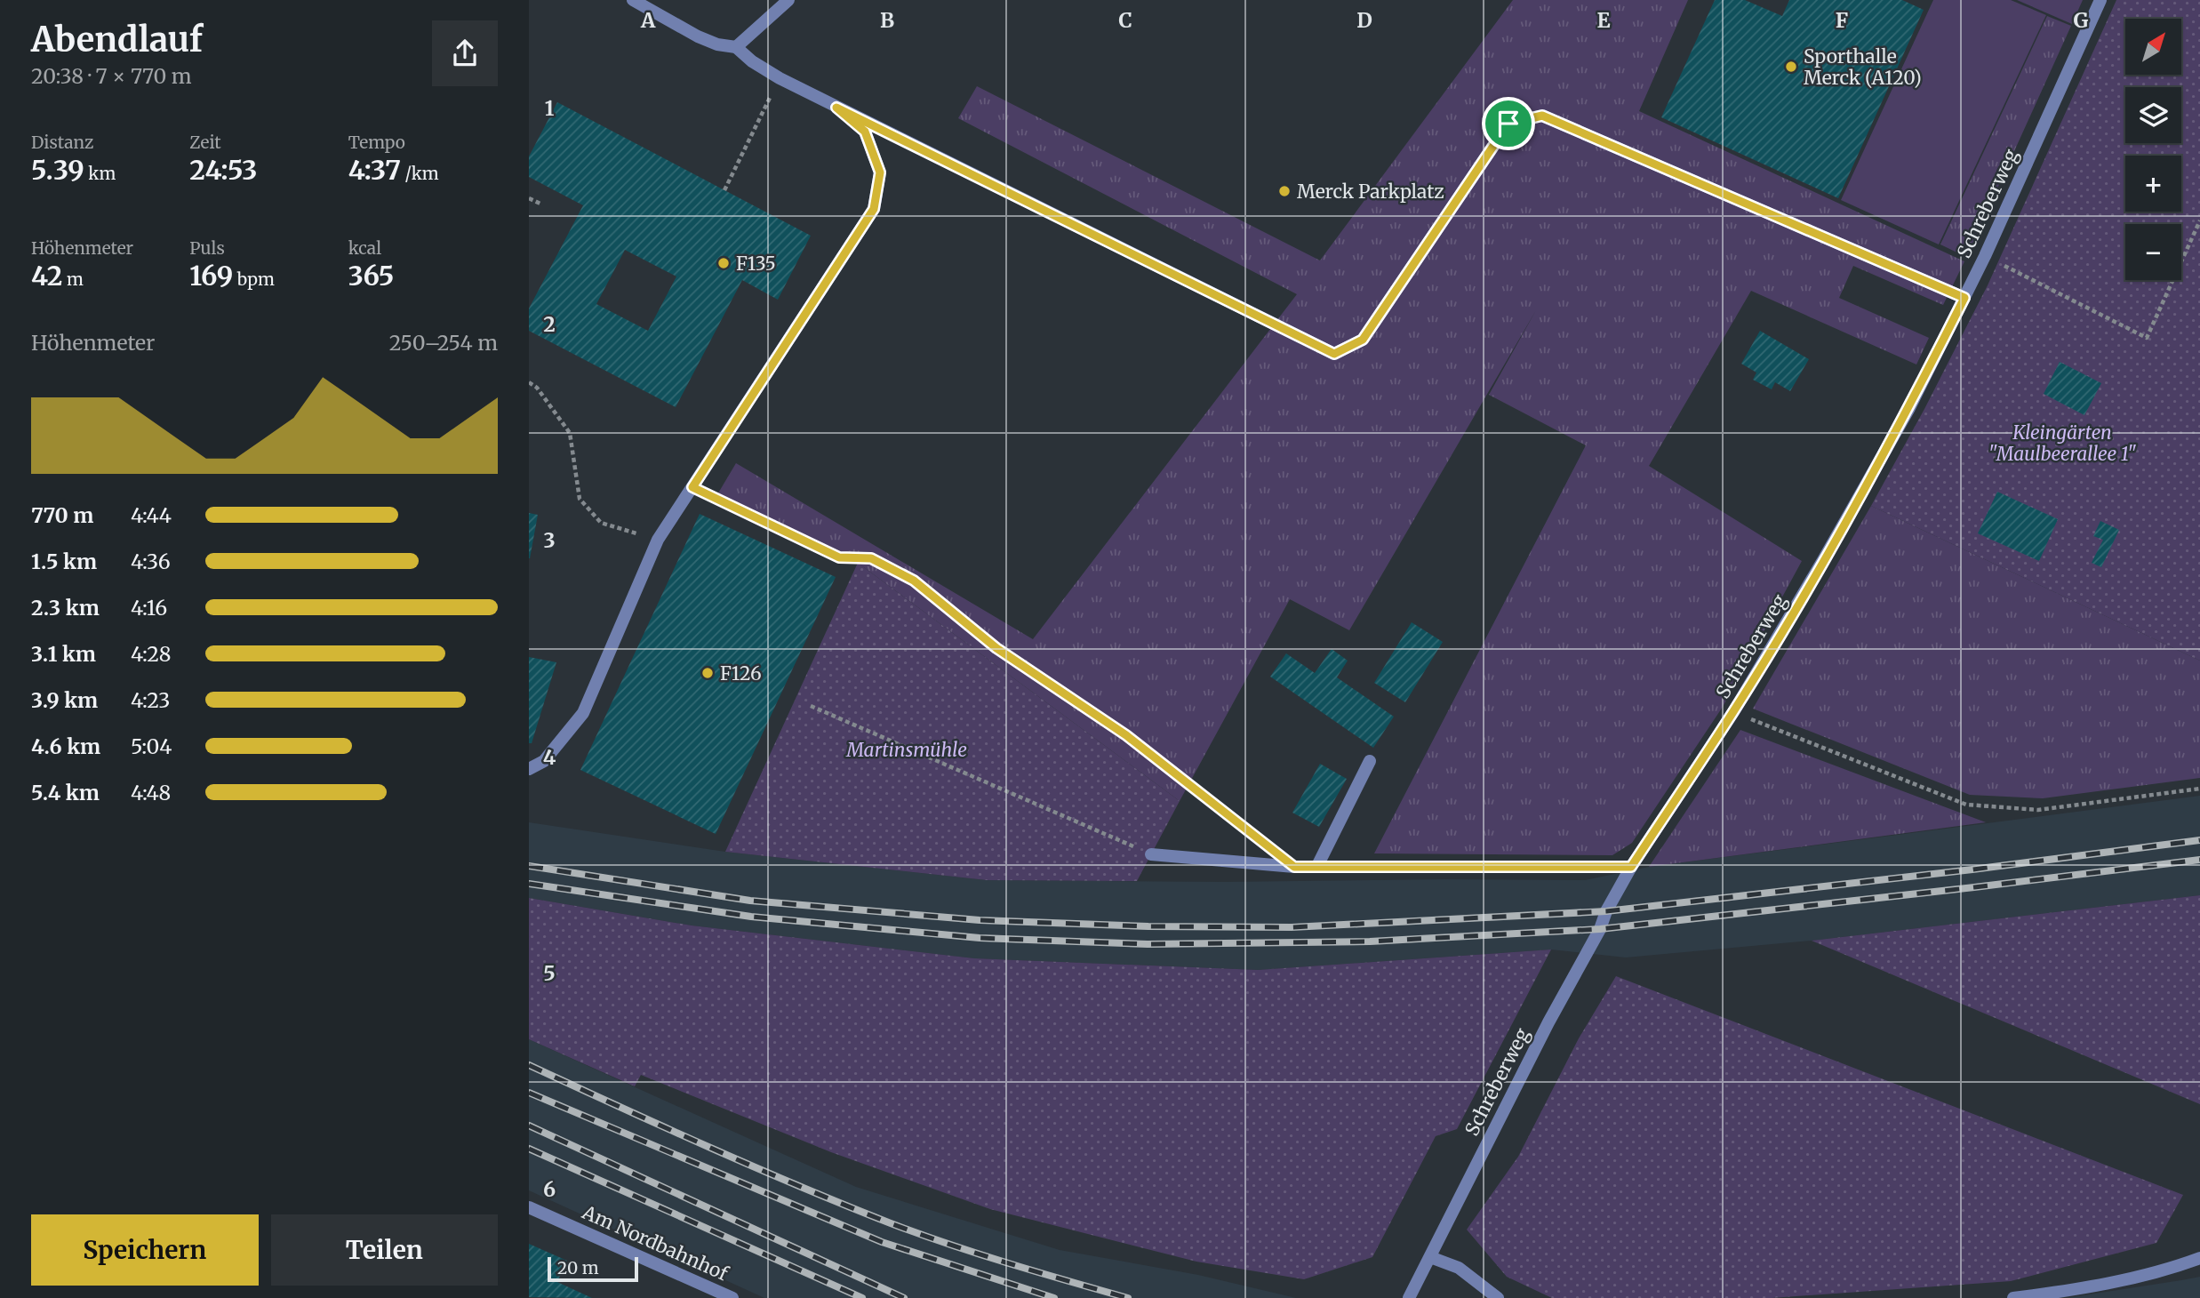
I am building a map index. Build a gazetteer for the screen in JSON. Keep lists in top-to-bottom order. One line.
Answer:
{"streets":{"street":["Schreberweg","Am Nordbahnhof"]},"parks":["Kleingärten \"Maulbeerallee 1\"","Martinsmühle"],"places":["Sporthalle Merck (A120)","Merck Parkplatz","F135","F126"],"scale_bar":"20 m","north":"top right","page":{"heading":["Abendlauf","20:38 · 7 × 770 m"],"map_buttons":["+","−"],"stats":[["Distanz","5.39 km"],["Zeit","24:53"],["Tempo","4:37 /km"],["Höhenmeter","42 m"],["Puls","169 bpm"],["kcal","365"]],"chart":["Höhenmeter","250–254 m"],"list":[{"name":"770 m","note":"4:44"},{"name":"1.5 km","note":"4:36"},{"name":"2.3 km","note":"4:16"},{"name":"3.1 km","note":"4:28"},{"name":"3.9 km","note":"4:23"},{"name":"4.6 km","note":"5:04"},{"name":"5.4 km","note":"4:48"}],"buttons":["Speichern","Teilen"],"scale":"20 m"},"grid":{"columns":["A","B","C","D","E","F","G"],"rows":["1","2","3","4","5","6"]}}
